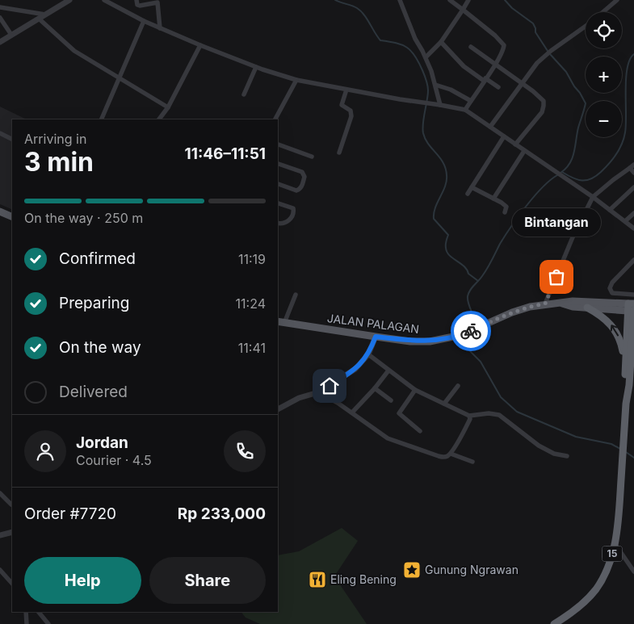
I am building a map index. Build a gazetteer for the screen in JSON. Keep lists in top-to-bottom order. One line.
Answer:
{"streets":{"highway":["15"],"main road":["JALAN PALAGAN"]},"crossings":[["JALAN PALAGAN","15"]],"places":{"other":["Bintangan"],"place":["Gunung Ngrawan"],"restaurant":["Eling Bening"]},"page":{"map_buttons":["+","−"],"heading":["3 min","Arriving in","11:46–11:51"],"panel":["Jordan","Courier · 4.5","Order #7720","Rp 233,000"],"bar":"On the way · 250 m","bubble":"Bintangan","list":[["Confirmed","11:19"],["Preparing","11:24"],["On the way","11:41"],"Delivered"],"buttons":["Help","Share"]}}
